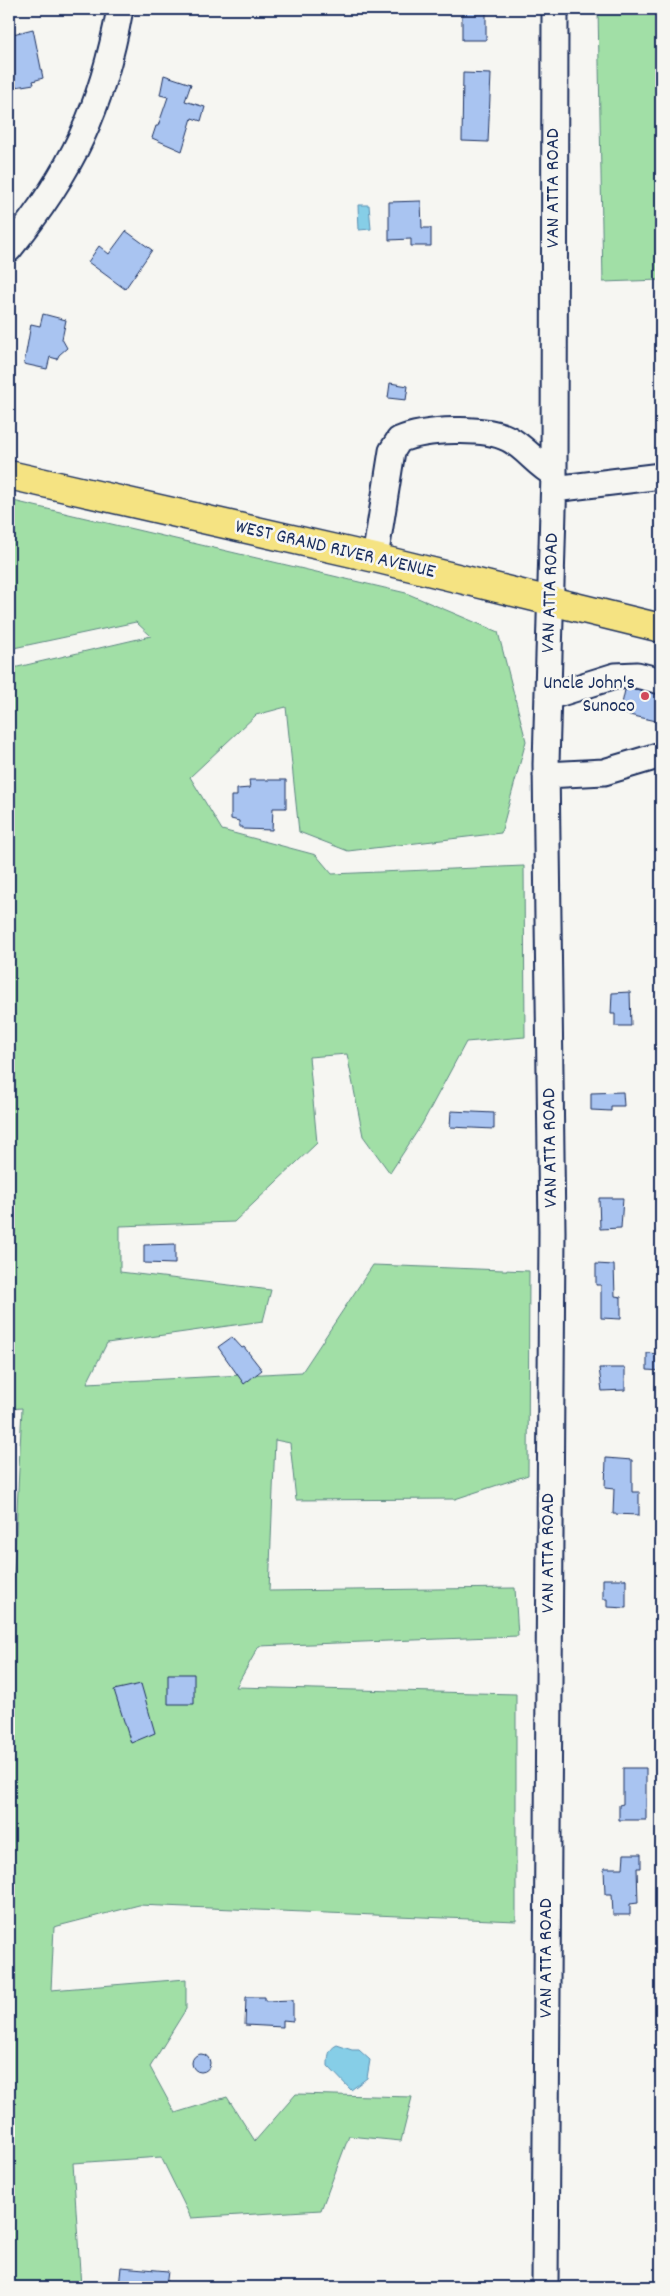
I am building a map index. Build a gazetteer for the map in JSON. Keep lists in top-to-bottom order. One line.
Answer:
{"streets":{"main road":["WEST GRAND RIVER AVENUE"],"street":["VAN ATTA ROAD"]},"crossings":[["VAN ATTA ROAD","WEST GRAND RIVER AVENUE"]],"places":["Uncle John's Sunoco"]}
